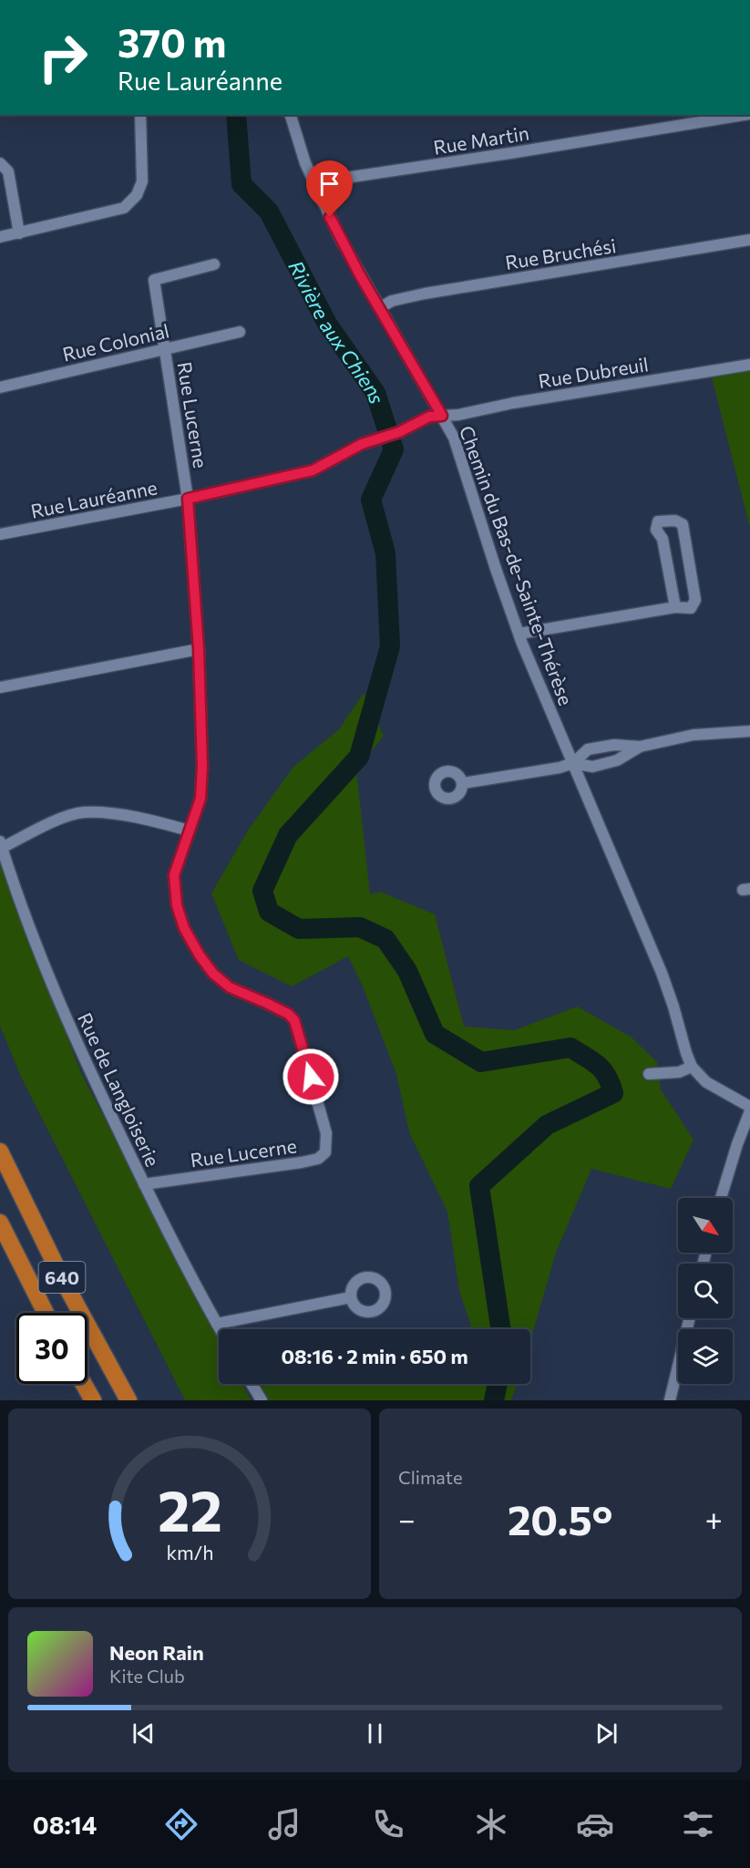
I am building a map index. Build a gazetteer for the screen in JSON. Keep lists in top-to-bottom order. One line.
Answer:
{"streets":{"highway":["640"],"street":["Rue Martin","Rue Bruchési","Rue Colonial","Rue Dubreuil","Rue Lucerne","Rue Lauréanne","Chemin du Bas-de-Sainte-Thérèse","Rue de Langloiserie"]},"crossings":[["Rue Martin","Chemin du Bas-de-Sainte-Thérèse"],["Rue Bruchési","Chemin du Bas-de-Sainte-Thérèse"],["Rue Colonial","Rue Lucerne"],["Rue Dubreuil","Rue Lauréanne"],["Rue Dubreuil","Chemin du Bas-de-Sainte-Thérèse"],["Rue Lucerne","Rue Lauréanne"],["Rue Lucerne","Rue de Langloiserie"],["Rue Lauréanne","Chemin du Bas-de-Sainte-Thérèse"]],"water":["Rivière aux Chiens"],"north":"bottom right","page":{"turn":["370 m","Rue Lauréanne"],"limit":"30","trip":"08:16 · 2 min · 650 m","tile":"Climate","heat":["−","20.5°","+"],"song":["Neon Rain","Kite Club"],"tabs":"08:14","gauge":["22","km/h"]}}
